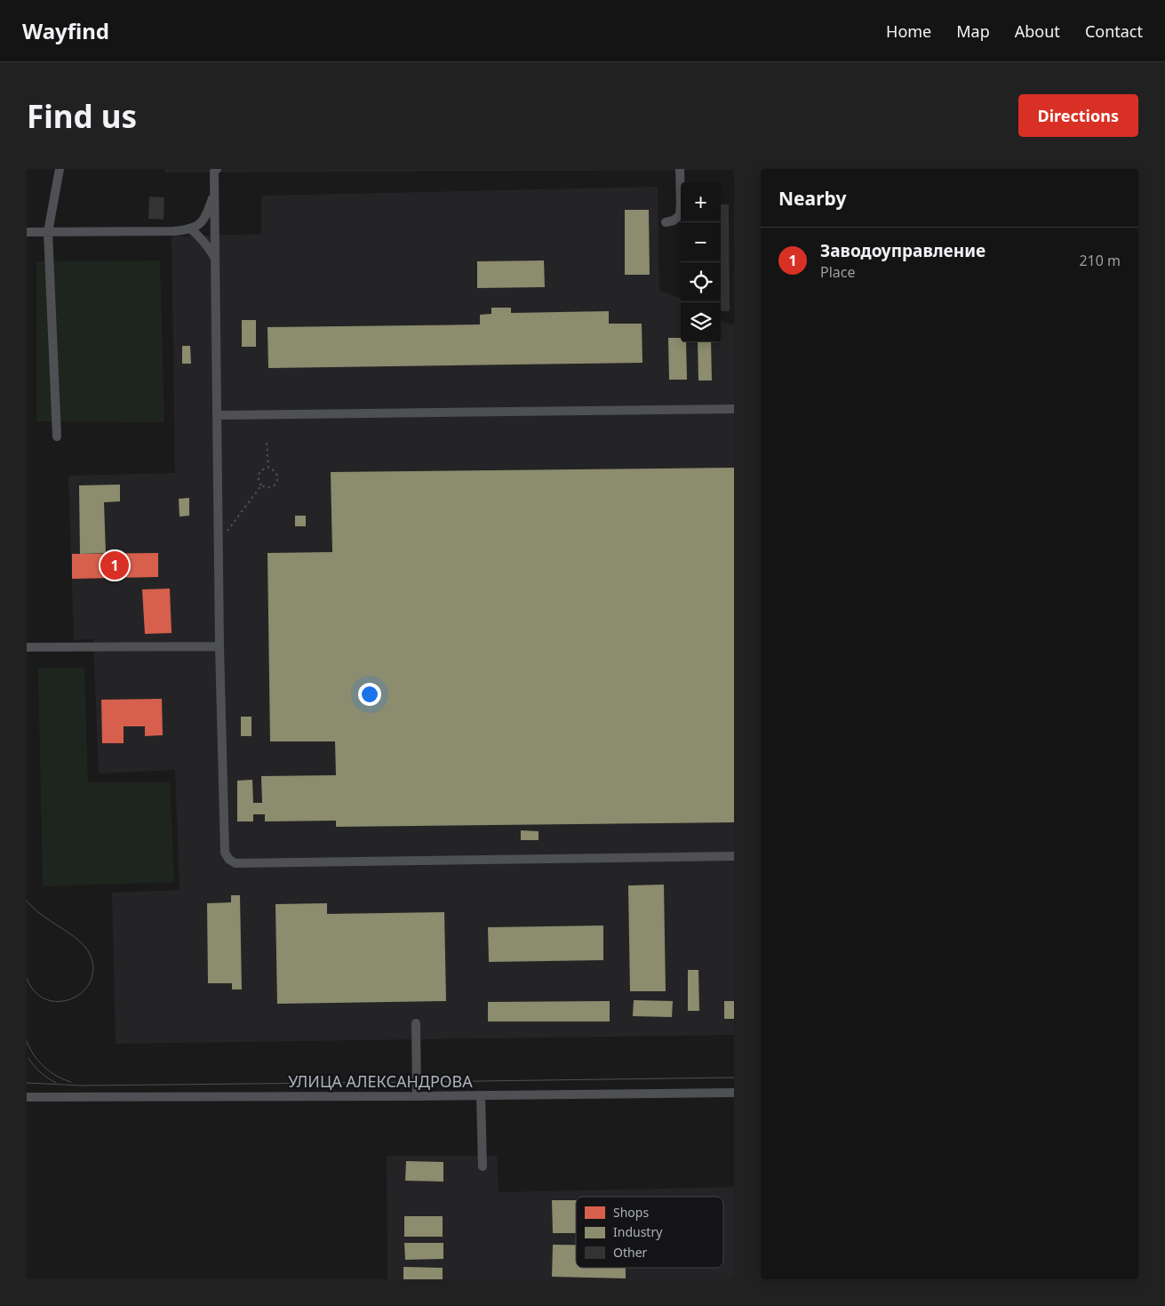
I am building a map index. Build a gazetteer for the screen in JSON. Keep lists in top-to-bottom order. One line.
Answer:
{"streets":{"street":["УЛИЦА АЛЕКСАНДРОВА"]},"legend":["Shops","Industry","Other"],"page":{"header":"Wayfind","nav":["Home","Map","About","Contact"],"buttons":"Directions","title":"Find us","heading":"Nearby","map_buttons":["+","−"],"list":[{"mark":"1","name":"Заводоуправление","note":"Place","value":"210 m"}],"pins":"1"}}
